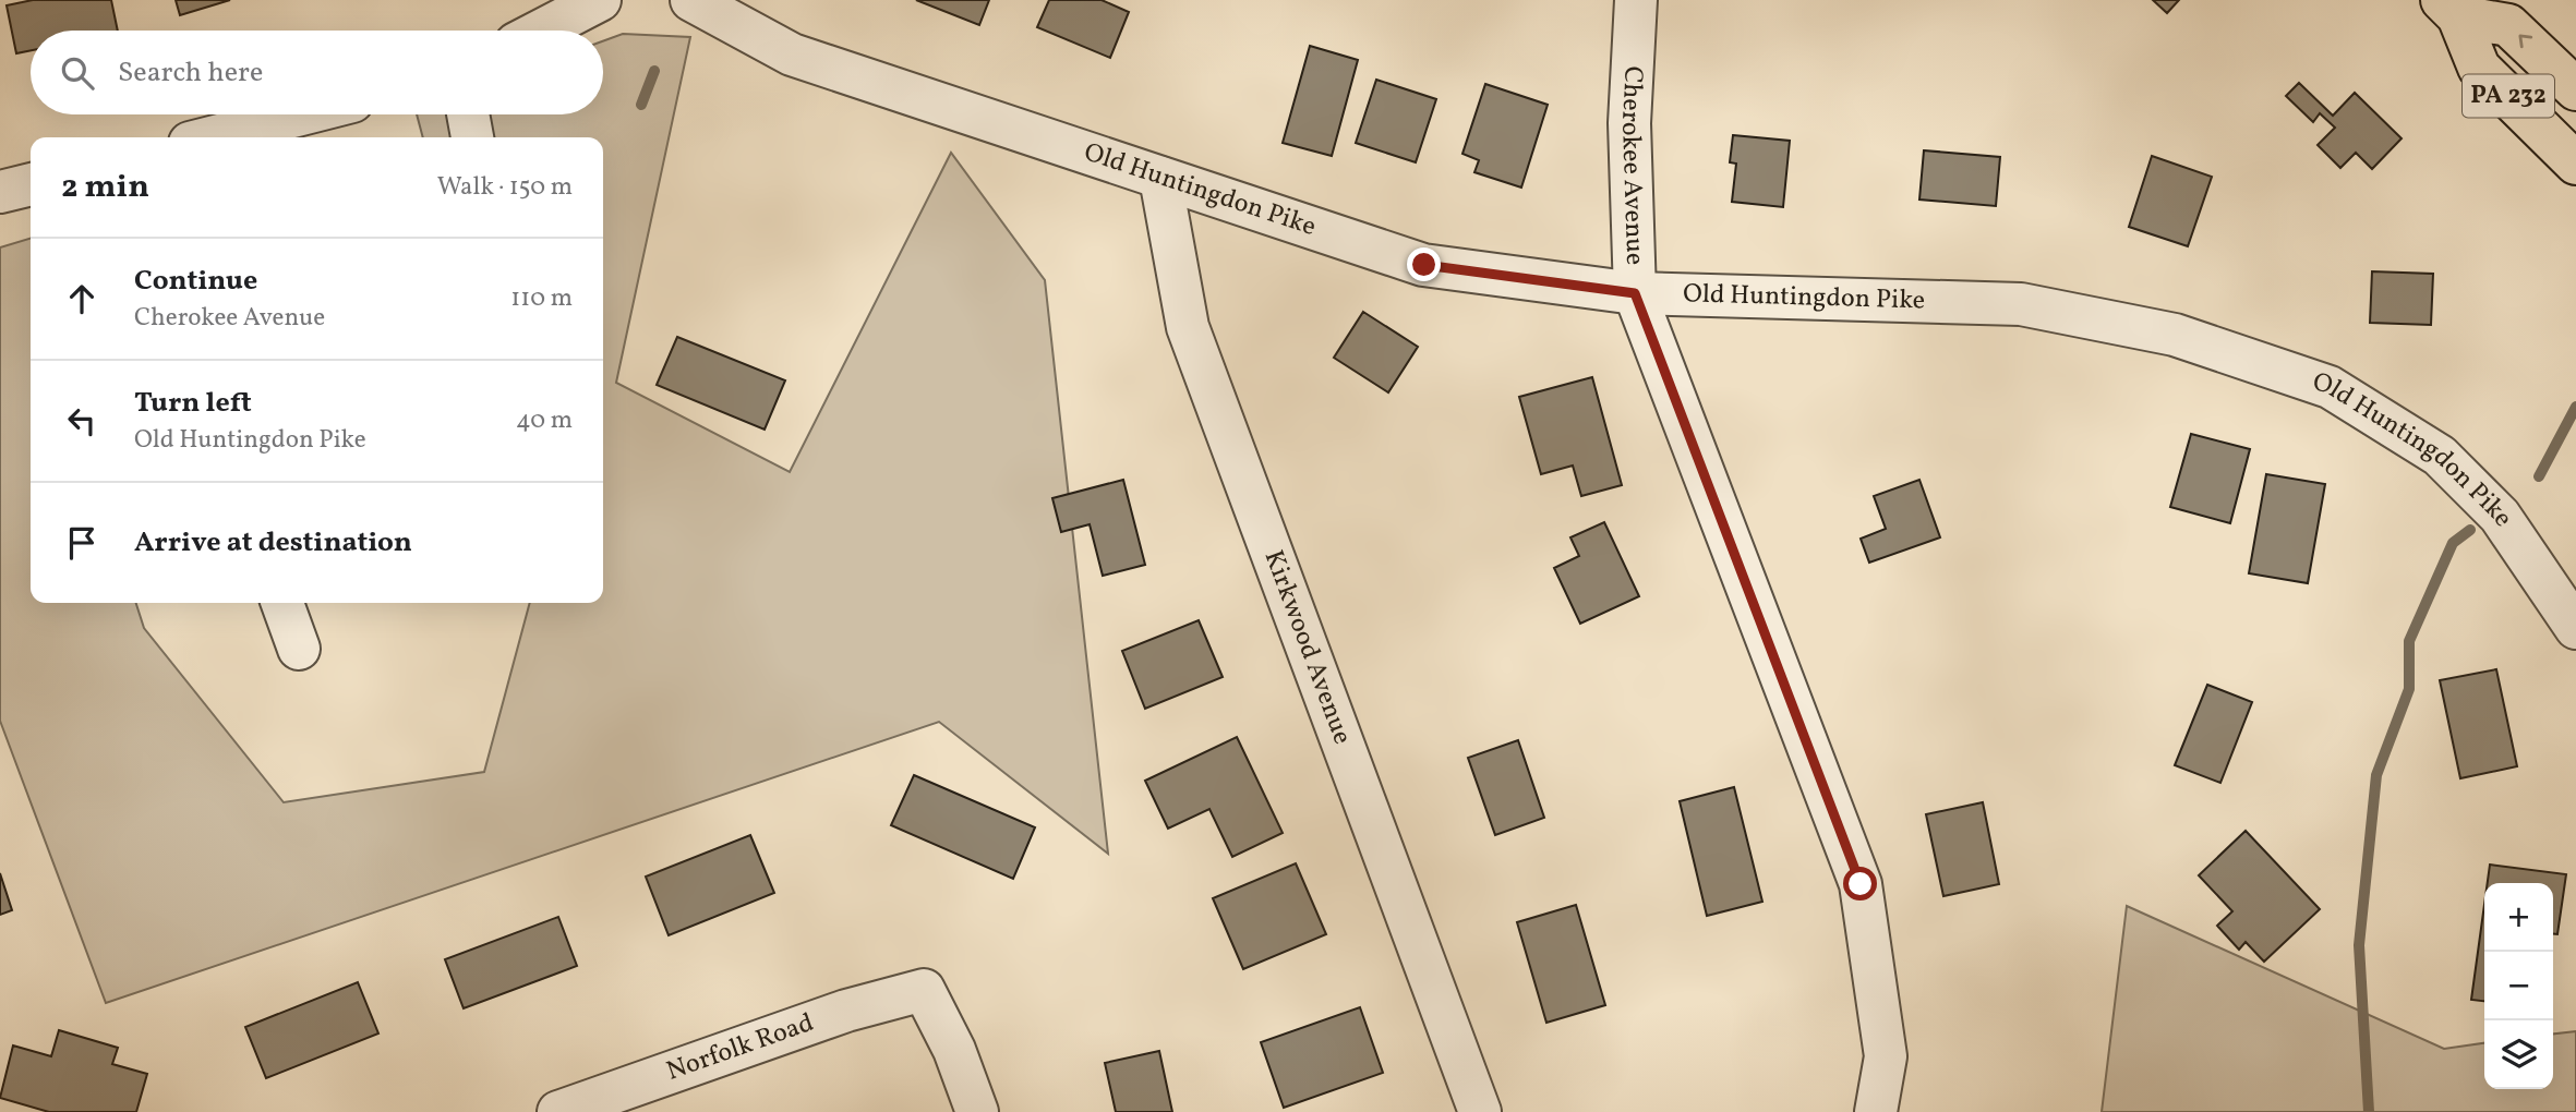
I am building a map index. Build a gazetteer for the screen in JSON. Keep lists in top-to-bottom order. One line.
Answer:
{"streets":{"main road":["PA 232"],"street":["Cherokee Avenue","Old Huntingdon Pike","Kirkwood Avenue","Norfolk Road"]},"crossings":[["Cherokee Avenue","Old Huntingdon Pike"],["Old Huntingdon Pike","Kirkwood Avenue"]],"page":{"search":"Search here","heading":["2 min","Walk · 150 m"],"list":[["Continue","Cherokee Avenue","110 m"],["Turn left","Old Huntingdon Pike","40 m"],"Arrive at destination"],"map_buttons":["+","−"]}}
